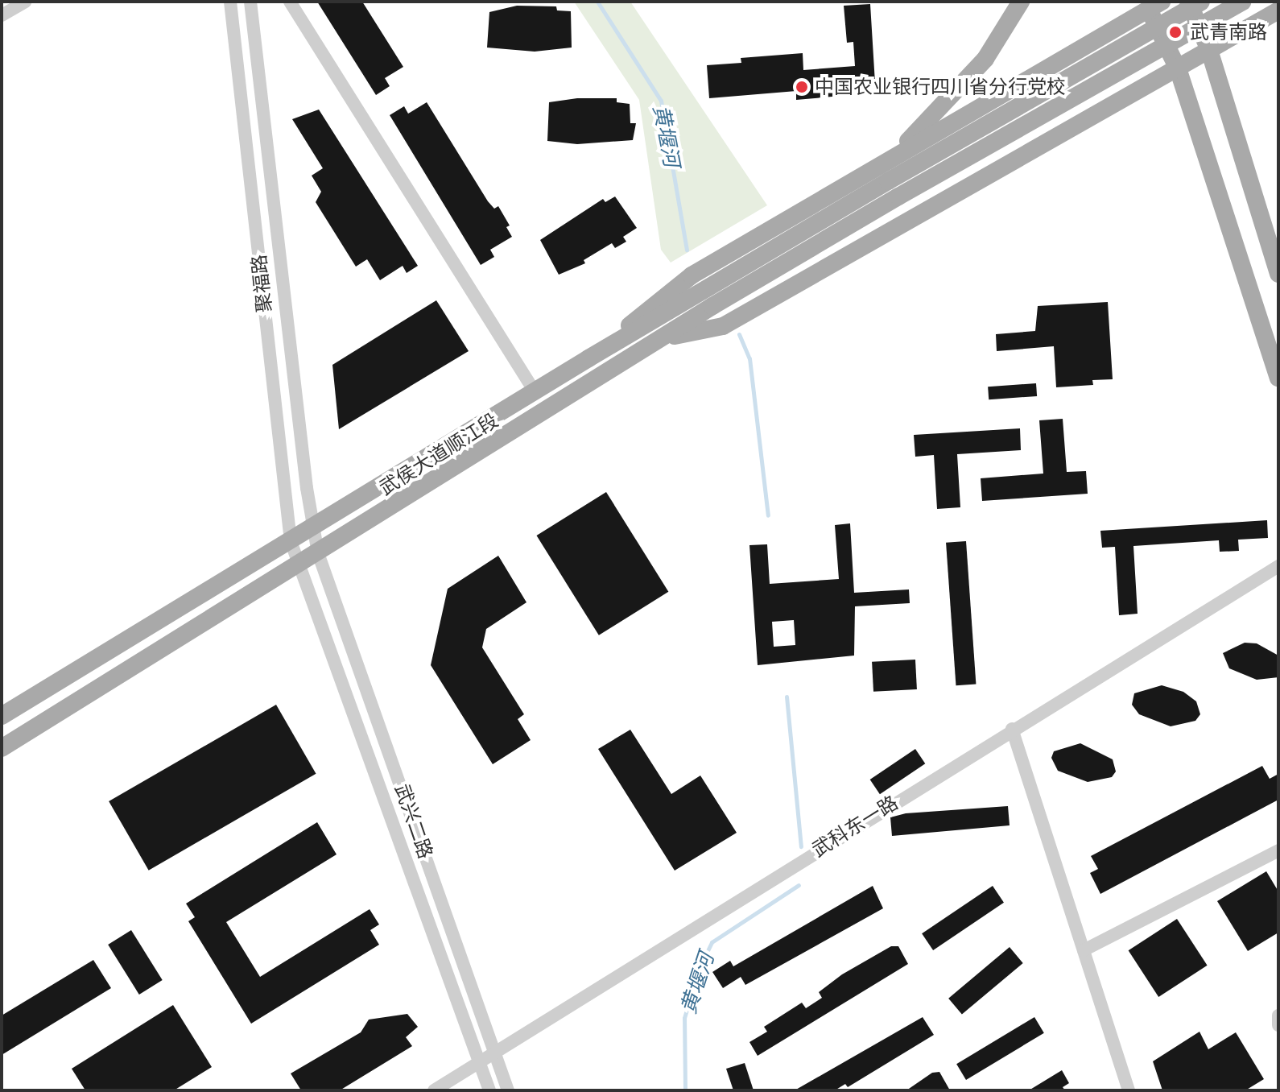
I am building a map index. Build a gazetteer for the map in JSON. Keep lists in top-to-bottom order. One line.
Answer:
{"streets":{"main road":["武侯大道顺江段"],"street":["聚福路","武兴二路","武科东一路"]},"crossings":[["聚福路","武侯大道顺江段"],["聚福路","武科东一路"],["武侯大道顺江段","武兴二路"],["武兴二路","武科东一路"]],"water":["黄堰河"],"places":["武青南路","中国农业银行四川省分行党校"]}
